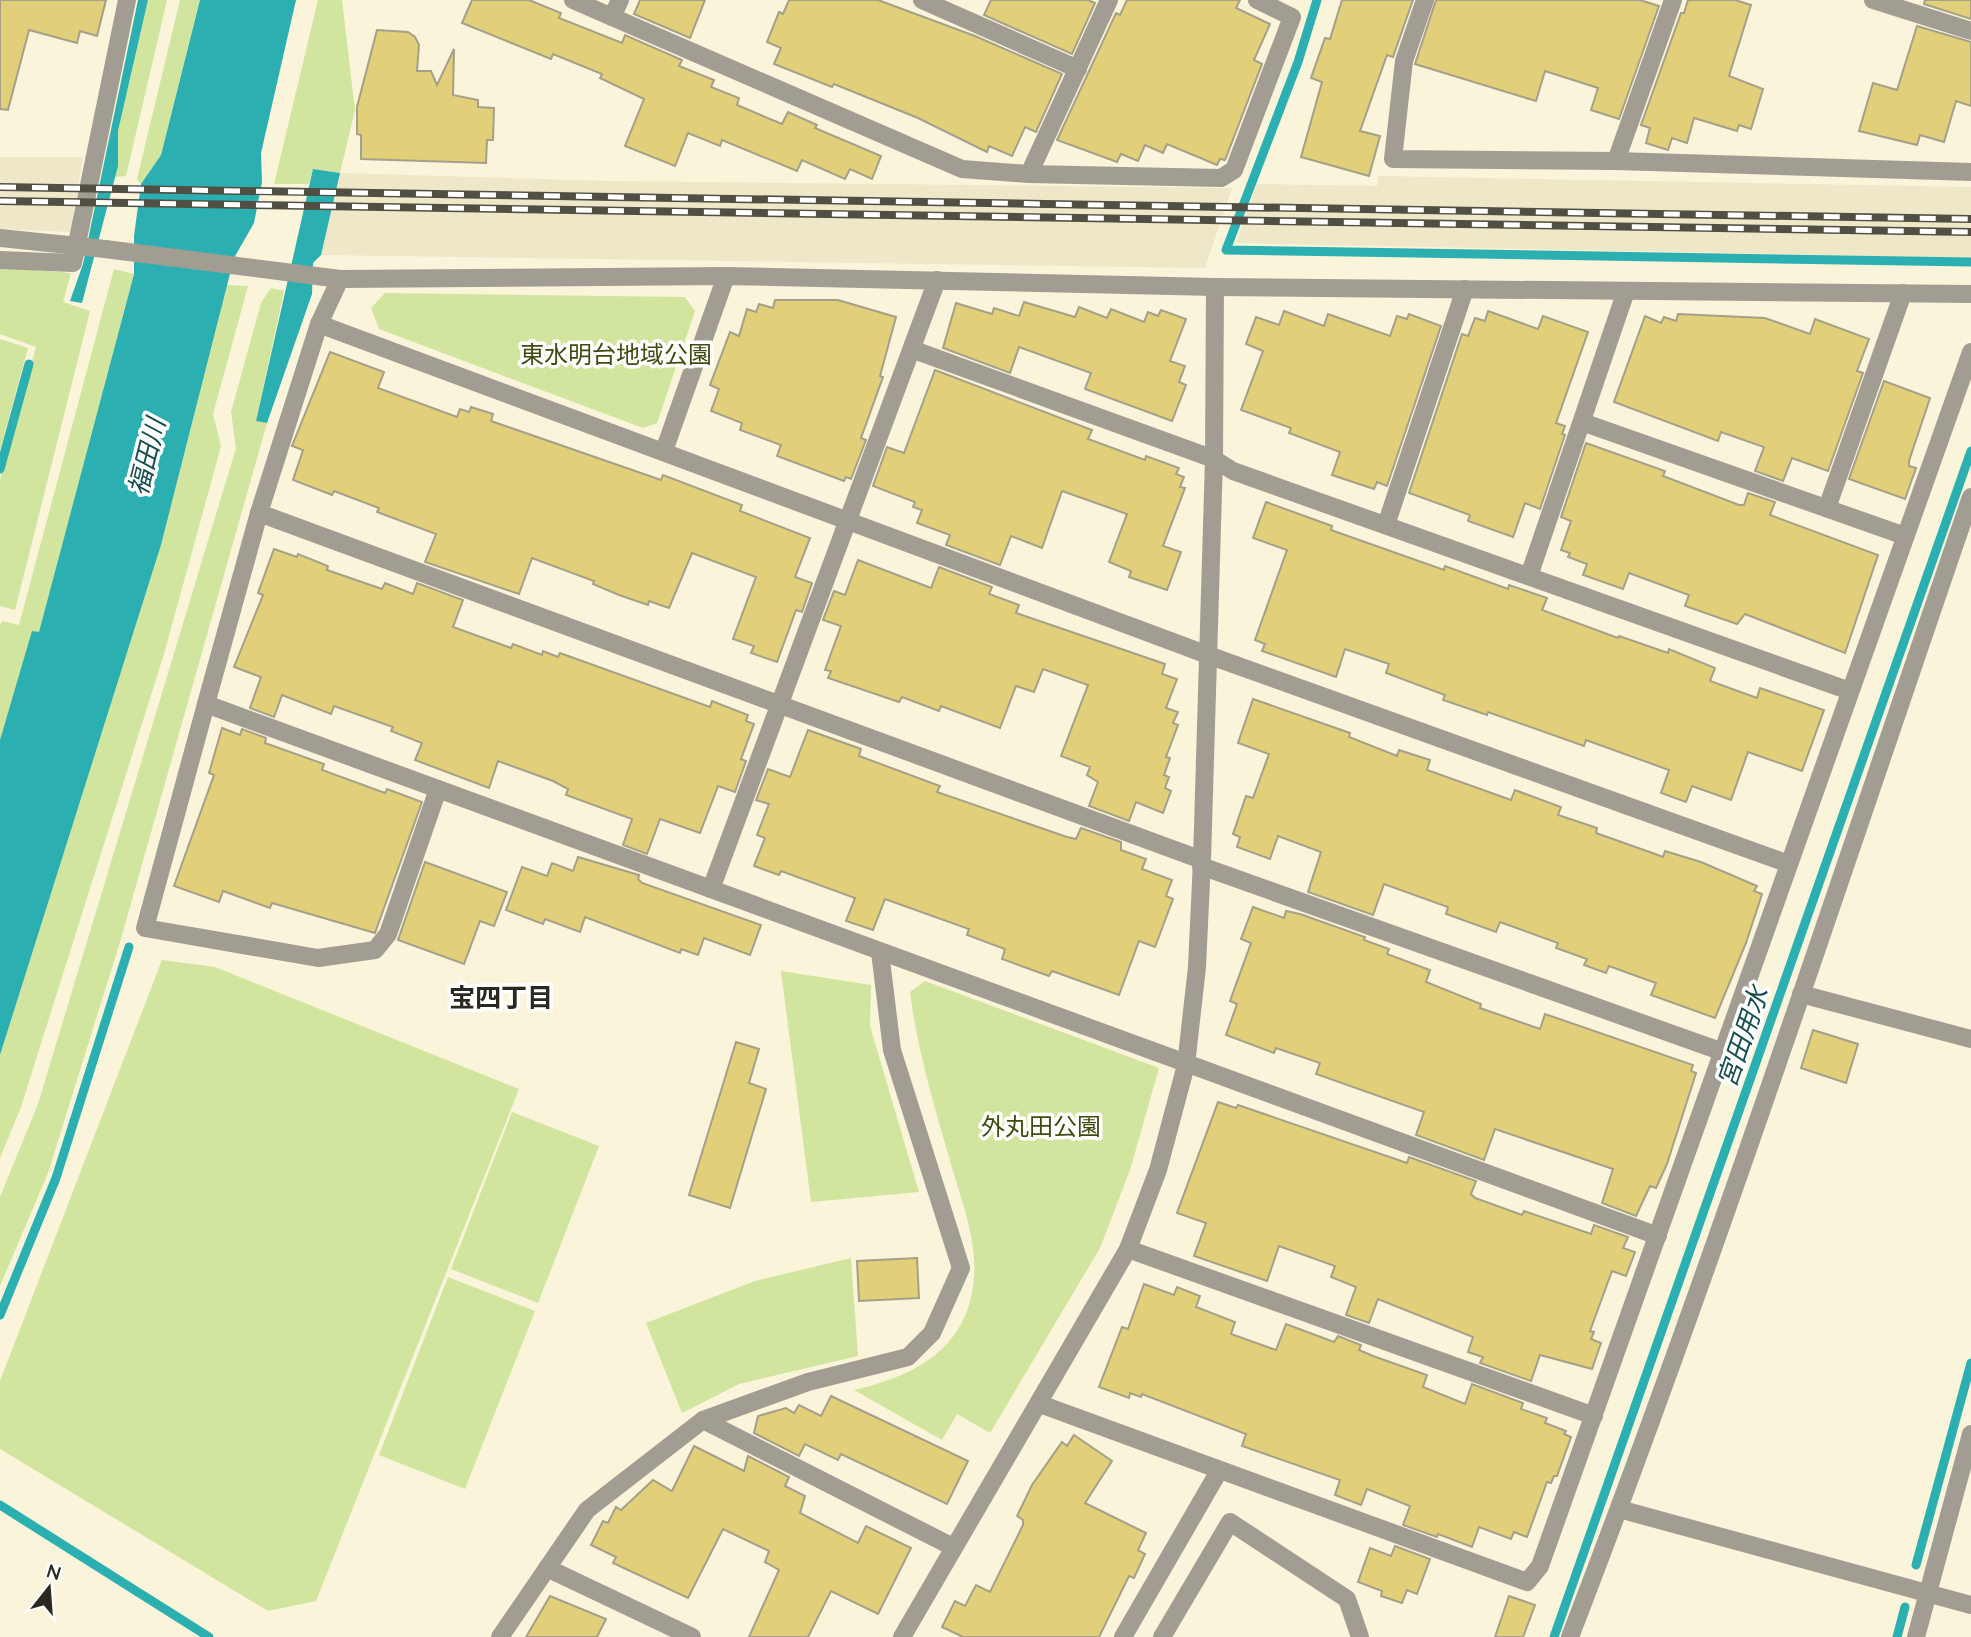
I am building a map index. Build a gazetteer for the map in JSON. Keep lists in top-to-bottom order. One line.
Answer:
{"districts":["宝四丁目"],"water":["福田川","宮田用水"],"parks":["東水明台地域公園","外丸田公園"],"north":"top"}
